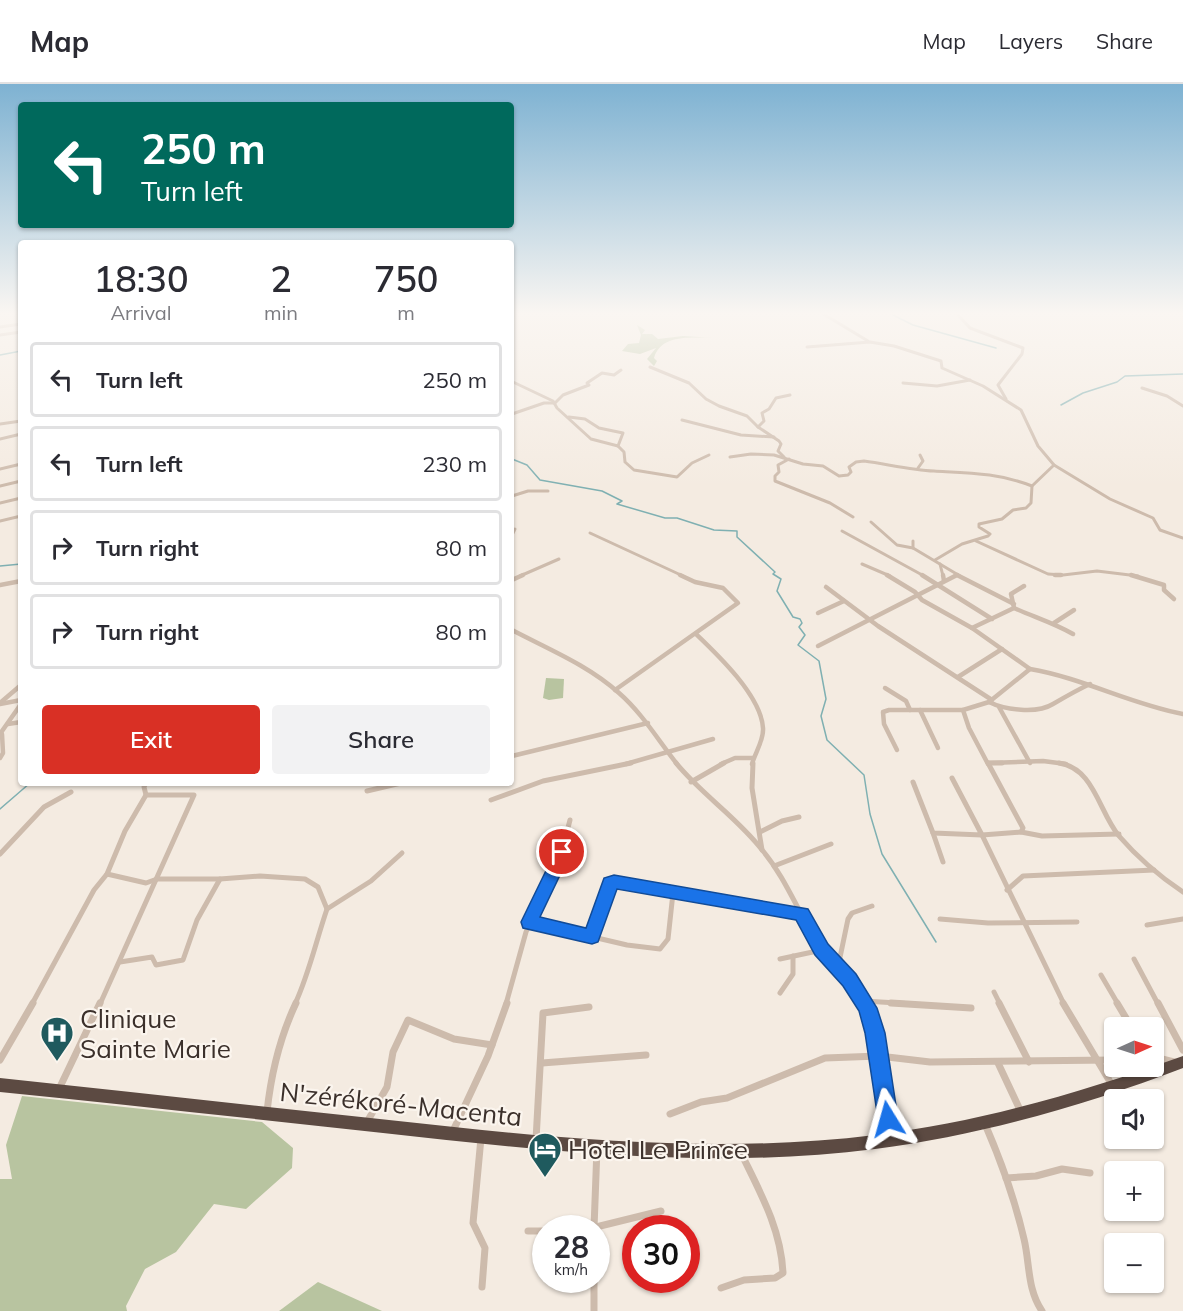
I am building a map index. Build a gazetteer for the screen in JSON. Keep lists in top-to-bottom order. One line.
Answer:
{"streets":{"highway":["N'zérékoré-Macenta"]},"places":{"hospital":["Clinique Sainte Marie"],"hotel":["Hotel Le Prince"]},"north":"right","page":{"header":"Map","nav":["Map","Layers","Share"],"turn":["250 m","Turn left"],"eta":["18:30","Arrival","2","min","750","m"],"list":[{"name":"Turn left","value":"250 m"},{"name":"Turn left","value":"230 m"},{"name":"Turn right","value":"80 m"},{"name":"Turn right","value":"80 m"}],"buttons":["Exit","Share"],"map_buttons":["+","−"],"speed":"28 km/h","limit":"30"}}
